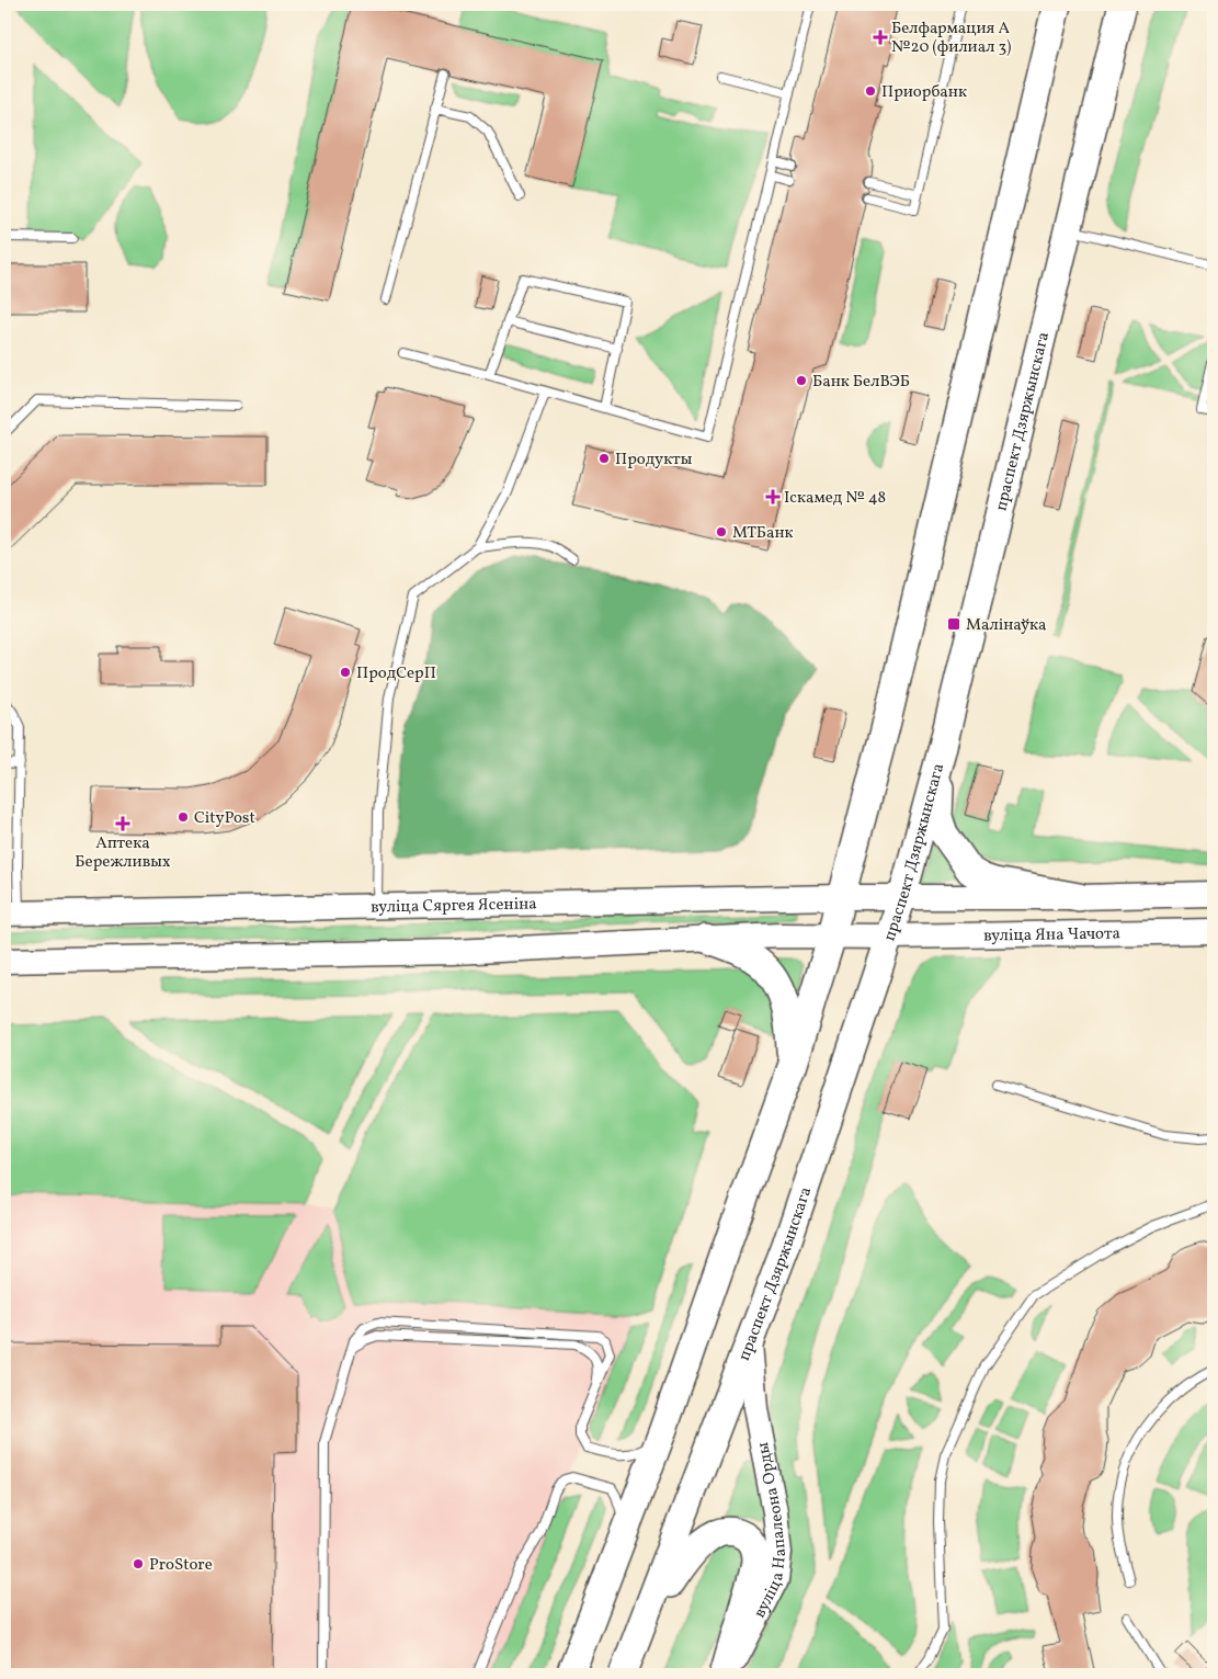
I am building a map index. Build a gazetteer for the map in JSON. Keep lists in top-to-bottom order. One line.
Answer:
{"streets":{"main road":["праспект Дзяржынскага","вуліца Сяргея Ясеніна","вуліца Яна Чачота","вуліца Напалеона Орды"]},"crossings":[["праспект Дзяржынскага","вуліца Сяргея Ясеніна"],["праспект Дзяржынскага","вуліца Яна Чачота"],["праспект Дзяржынскага","вуліца Напалеона Орды"]],"places":{"health":["Белфармация А №20 (филиал 3)","Іскамед № 48","Аптека Бережливых"],"other":["Приорбанк","Банк БелВЭБ","Продукты","МТБанк","ПродСерП","CityPost","ProStore"],"transit":["Малінаўка"]}}
